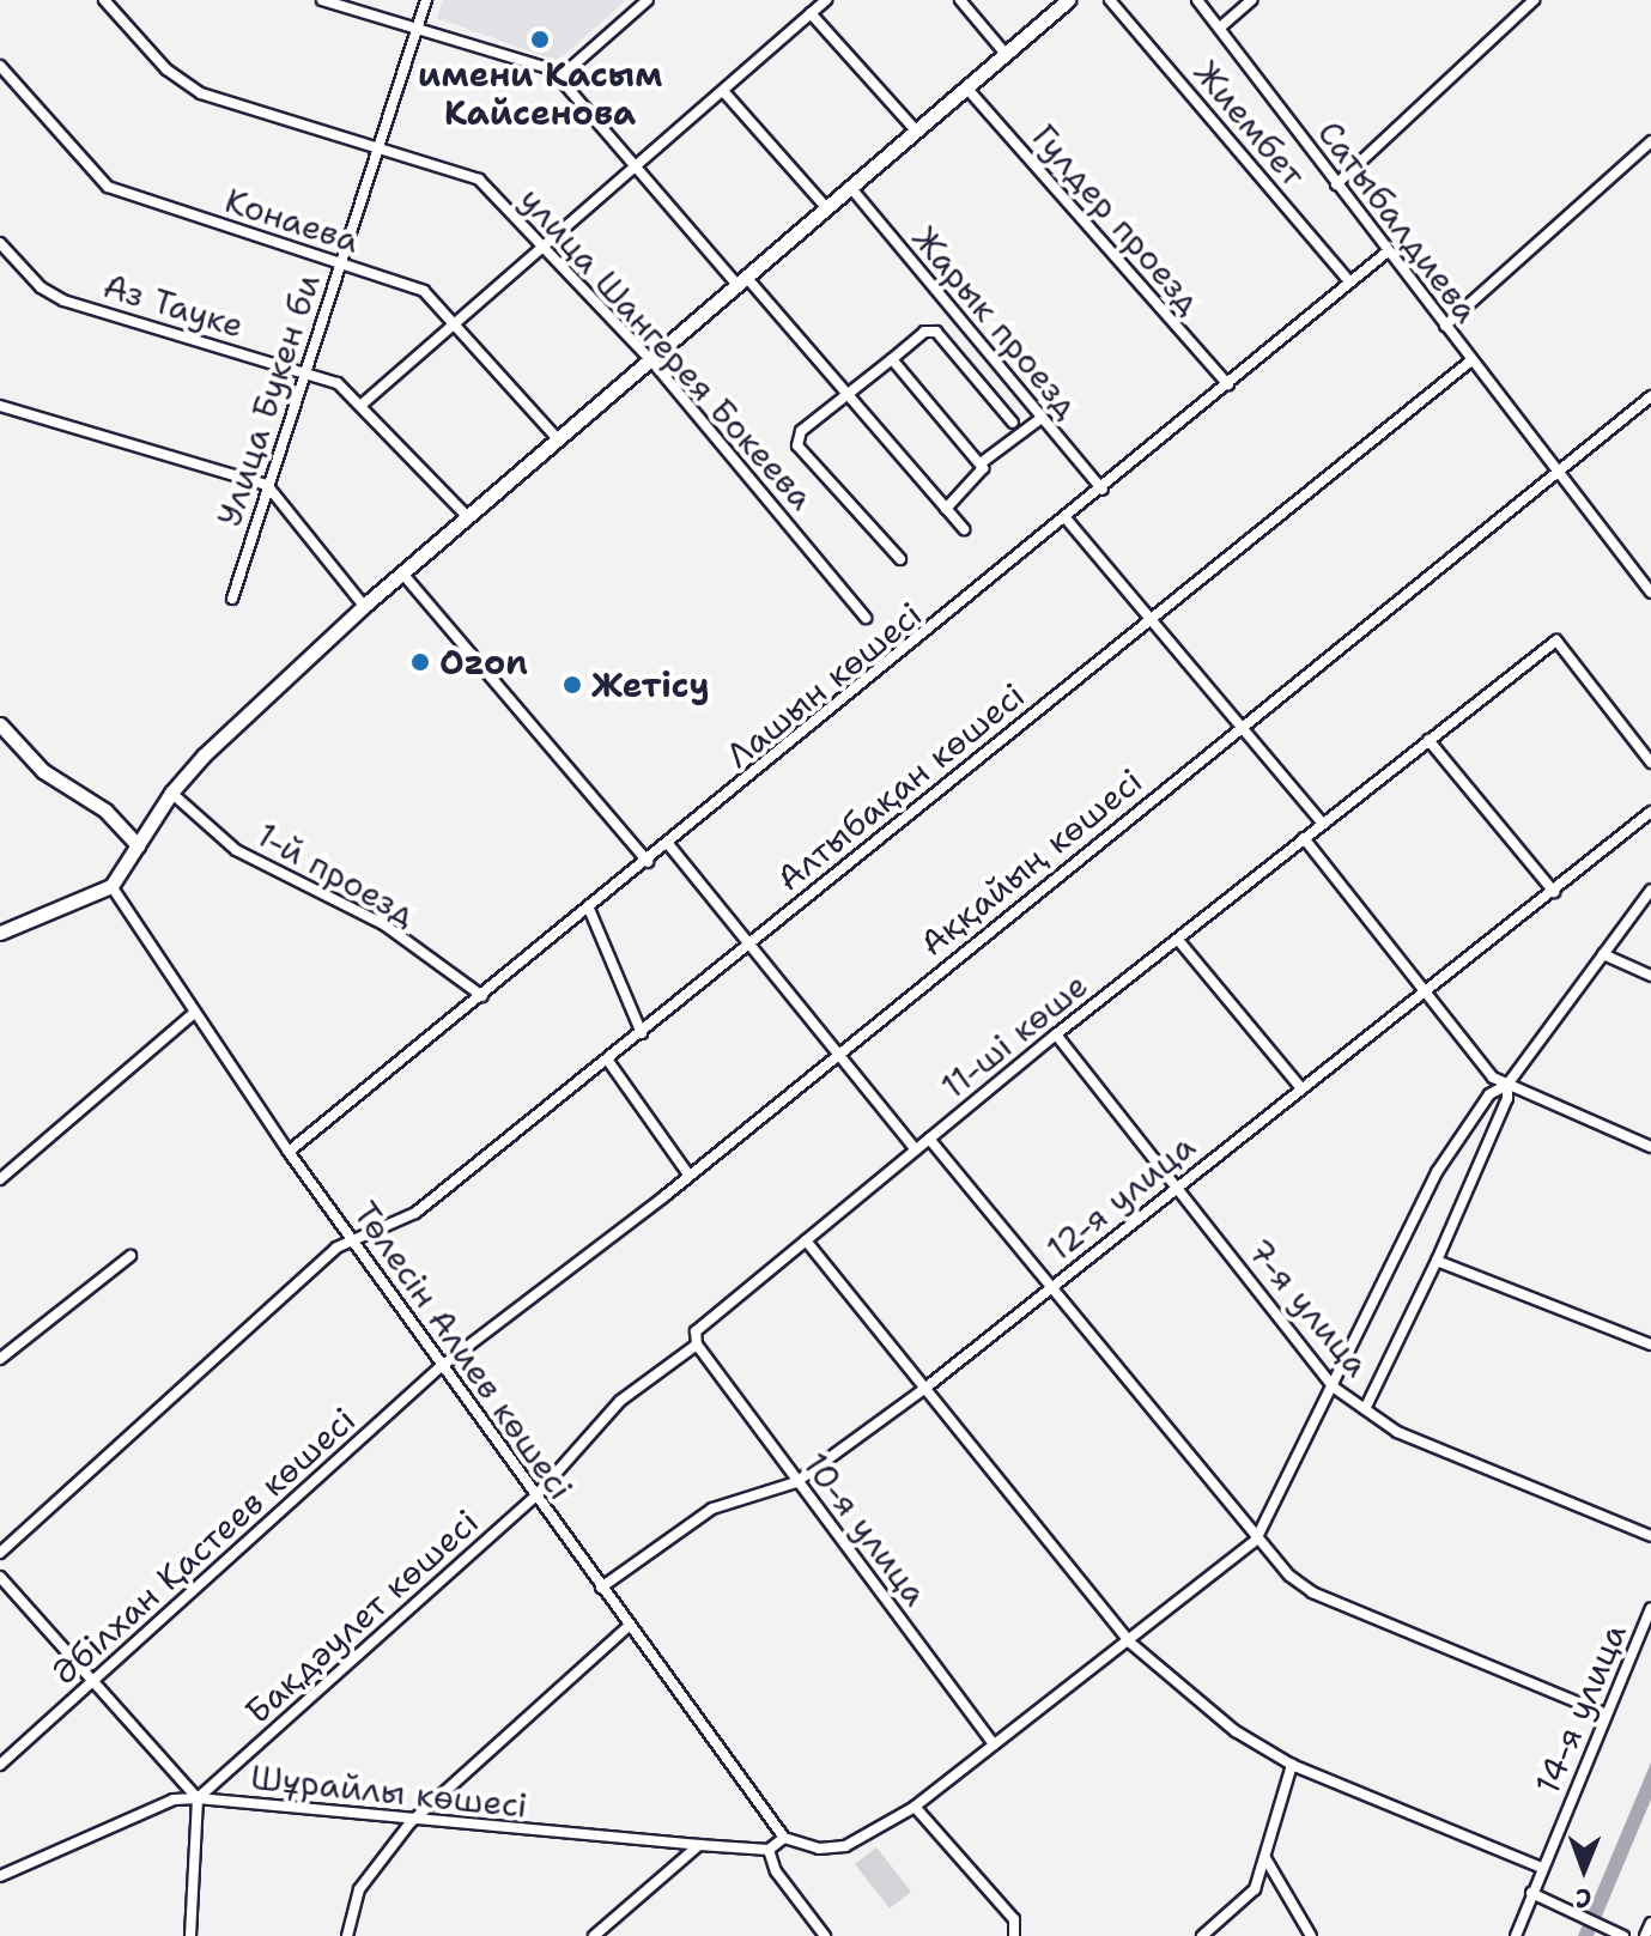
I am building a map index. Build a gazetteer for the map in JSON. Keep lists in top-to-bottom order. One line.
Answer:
{"streets":{"street":["Жиембет","Гулдер проезд","Конаева","Сатыбалдиева","Аз Тауке","Жарык проезд","улица Шангерея Бокеева","Улица Букен би","Лашын көшесі","Алтыбақан көшесі","Аққайың көшесі","1-й проезд","11-ші көше","12-я улица","7-я улица","Төлесін Алиев көшесі","10-я улица","Әбілхан Қастеев көшесi","Бақдәулет көшесi","14-я улица","Шұрайлы көшесі"]},"crossings":[["Жиембет","Лашын көшесі"],["Гулдер проезд","Лашын көшесі"],["Конаева","Улица Букен би"],["Сатыбалдиева","Лашын көшесі"],["Сатыбалдиева","Алтыбақан көшесі"],["Сатыбалдиева","Аққайың көшесі"],["Аз Тауке","Улица Букен би"],["Жарык проезд","Лашын көшесі"],["улица Шангерея Бокеева","Улица Букен би"],["Лашын көшесі","1-й проезд"],["Лашын көшесі","Төлесін Алиев көшесі"],["Алтыбақан көшесі","Төлесін Алиев көшесі"],["Аққайың көшесі","Төлесін Алиев көшесі"],["Аққайың көшесі","Әбілхан Қастеев көшесi"],["11-ші көше","7-я улица"],["11-ші көше","Төлесін Алиев көшесі"],["11-ші көше","10-я улица"],["11-ші көше","Бақдәулет көшесi"],["12-я улица","7-я улица"],["12-я улица","Төлесін Алиев көшесі"],["12-я улица","10-я улица"],["Төлесін Алиев көшесі","Әбілхан Қастеев көшесi"],["Төлесін Алиев көшесі","Бақдәулет көшесi"],["Бақдәулет көшесi","Шұрайлы көшесі"]],"places":["имени Касым Кайсенова","Ozon","Жетісу"],"north":"bottom"}
